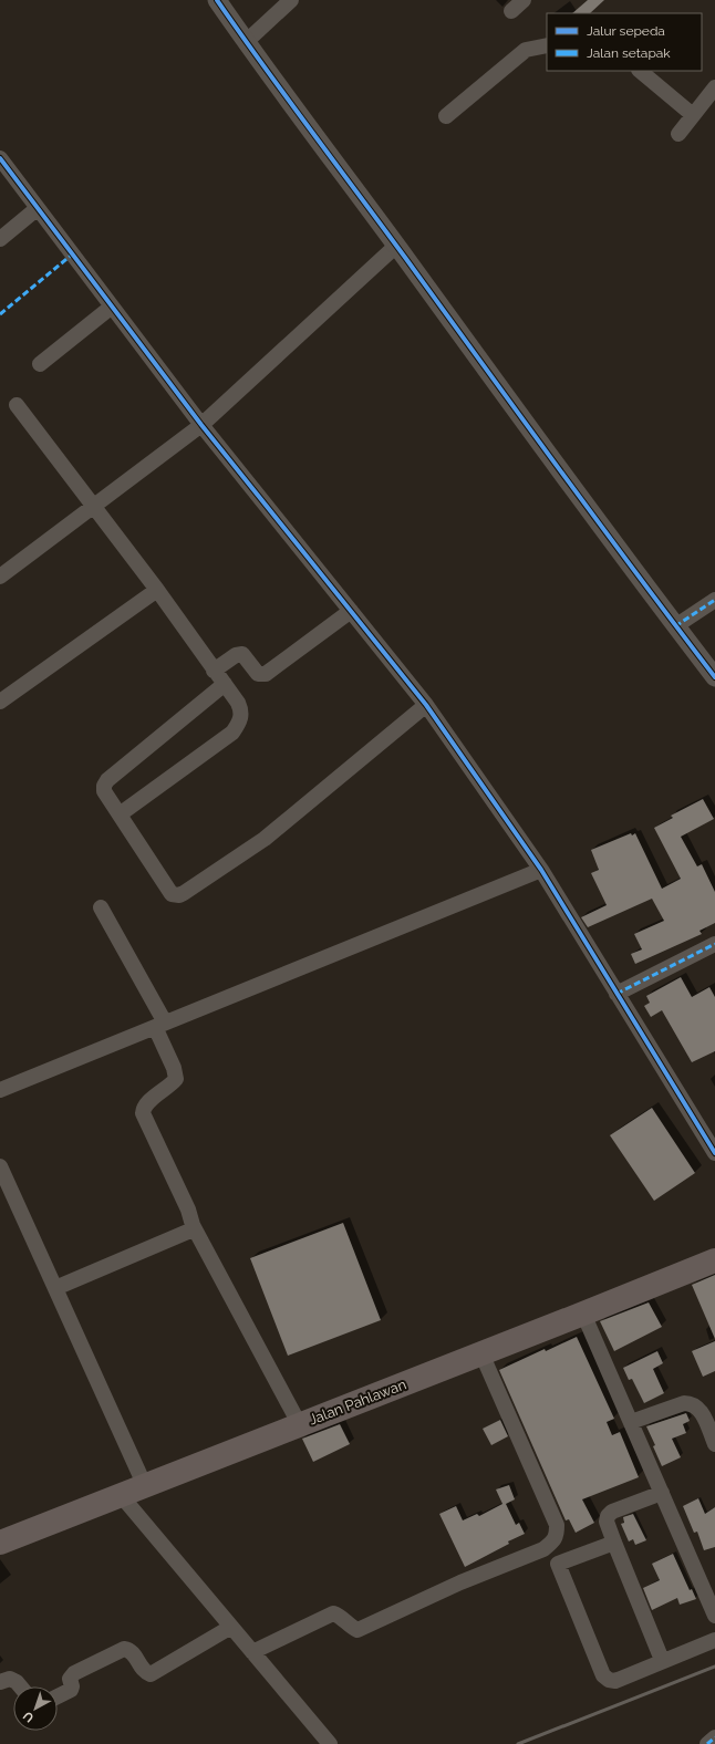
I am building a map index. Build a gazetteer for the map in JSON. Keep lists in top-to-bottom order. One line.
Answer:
{"streets":{"highway":["Jalan Pahlawan"]},"legend":["Jalur sepeda","Jalan setapak"],"north":"bottom left"}
